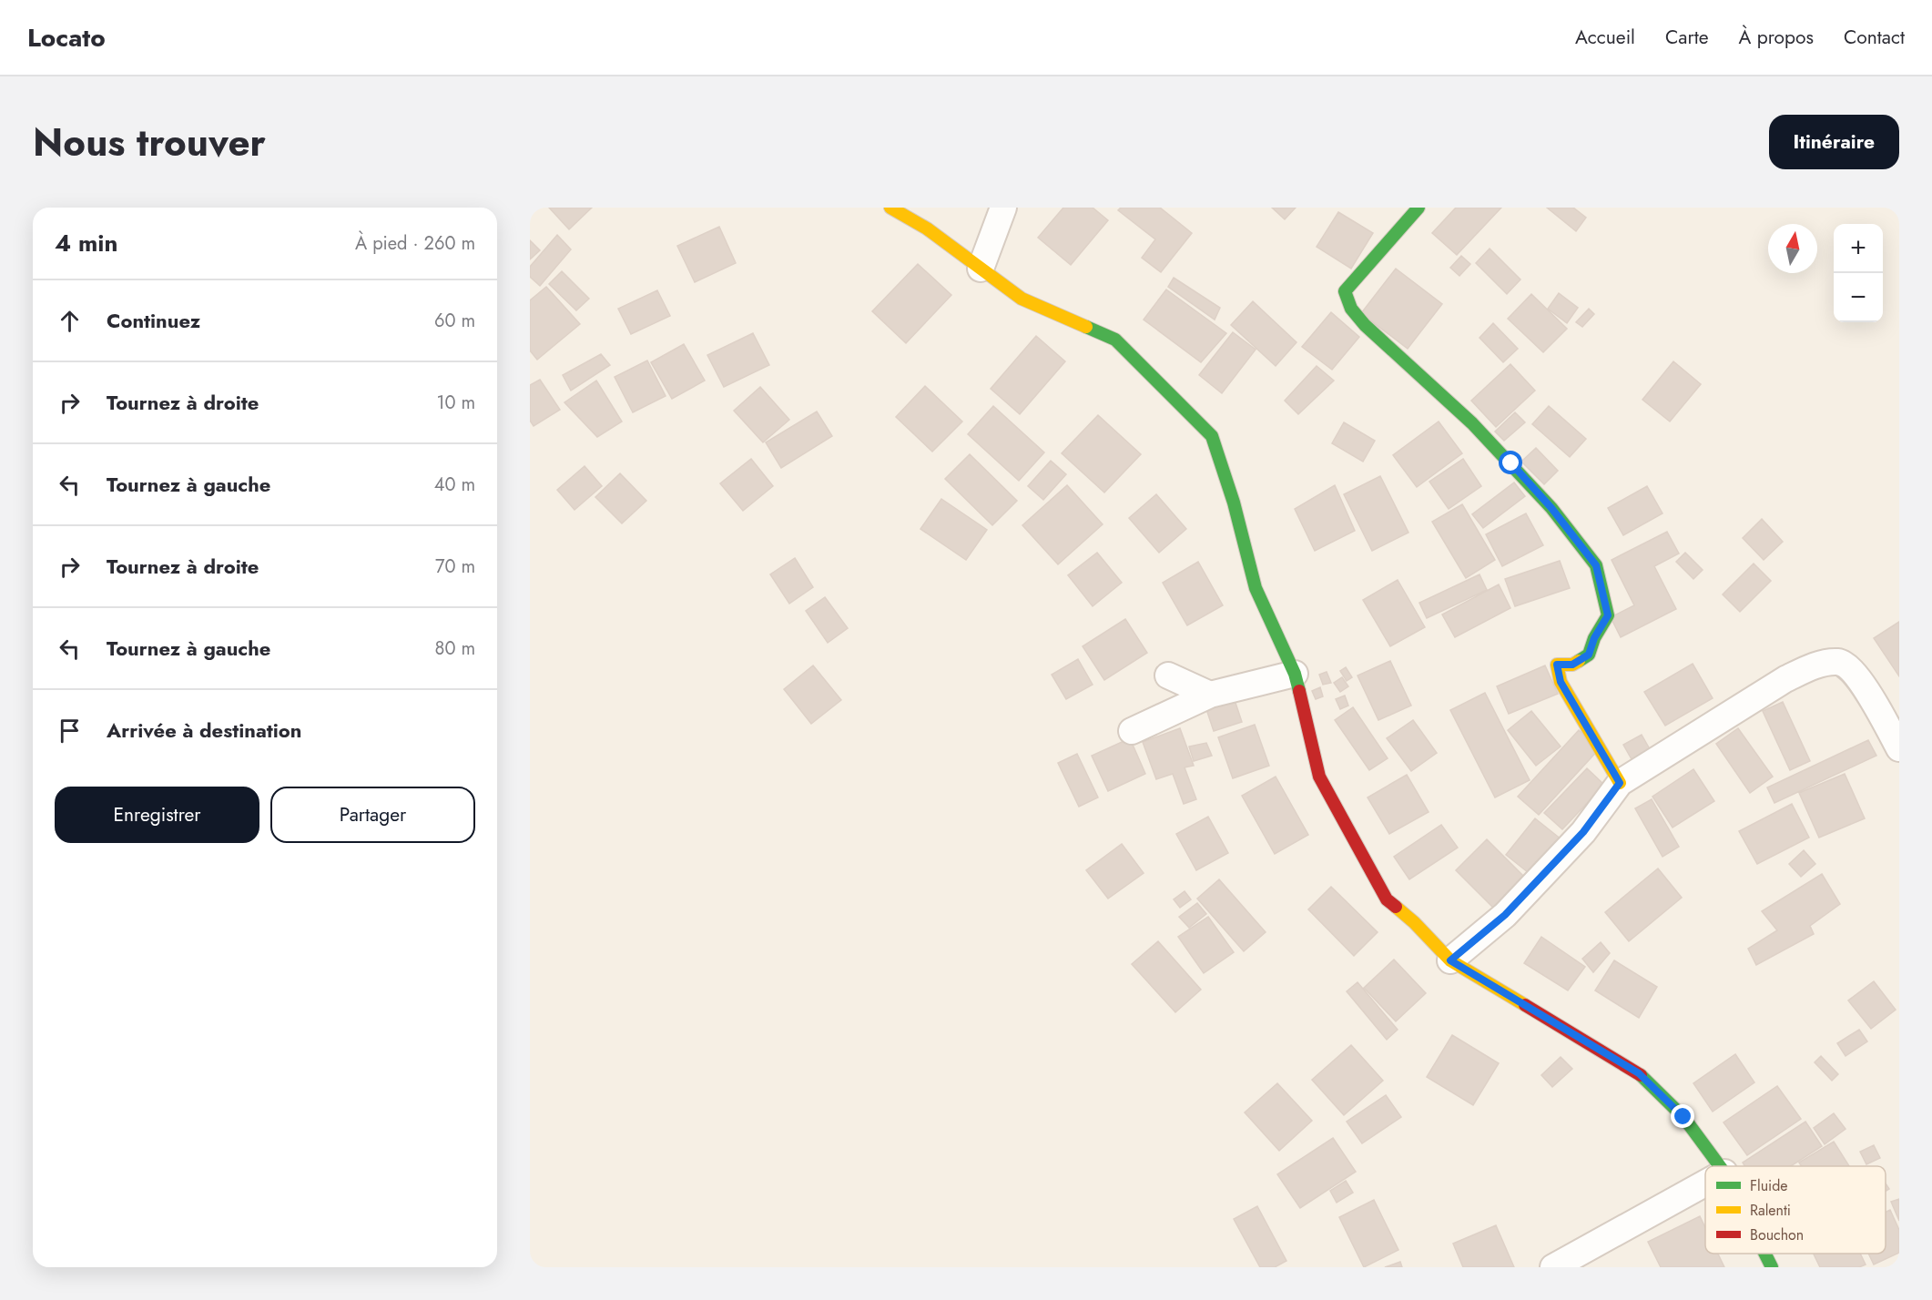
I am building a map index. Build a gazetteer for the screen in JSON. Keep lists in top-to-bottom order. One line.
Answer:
{"legend":["Fluide","Ralenti","Bouchon"],"north":"top","page":{"header":"Locato","nav":["Accueil","Carte","À propos","Contact"],"title":"Nous trouver","buttons":["Itinéraire",["Enregistrer","Partager"]],"heading":["4 min","À pied · 260 m"],"map_buttons":["+","−"],"list":[["Continuez","60 m"],["Tournez à droite","10 m"],["Tournez à gauche","40 m"],["Tournez à droite","70 m"],["Tournez à gauche","80 m"],"Arrivée à destination"]}}
